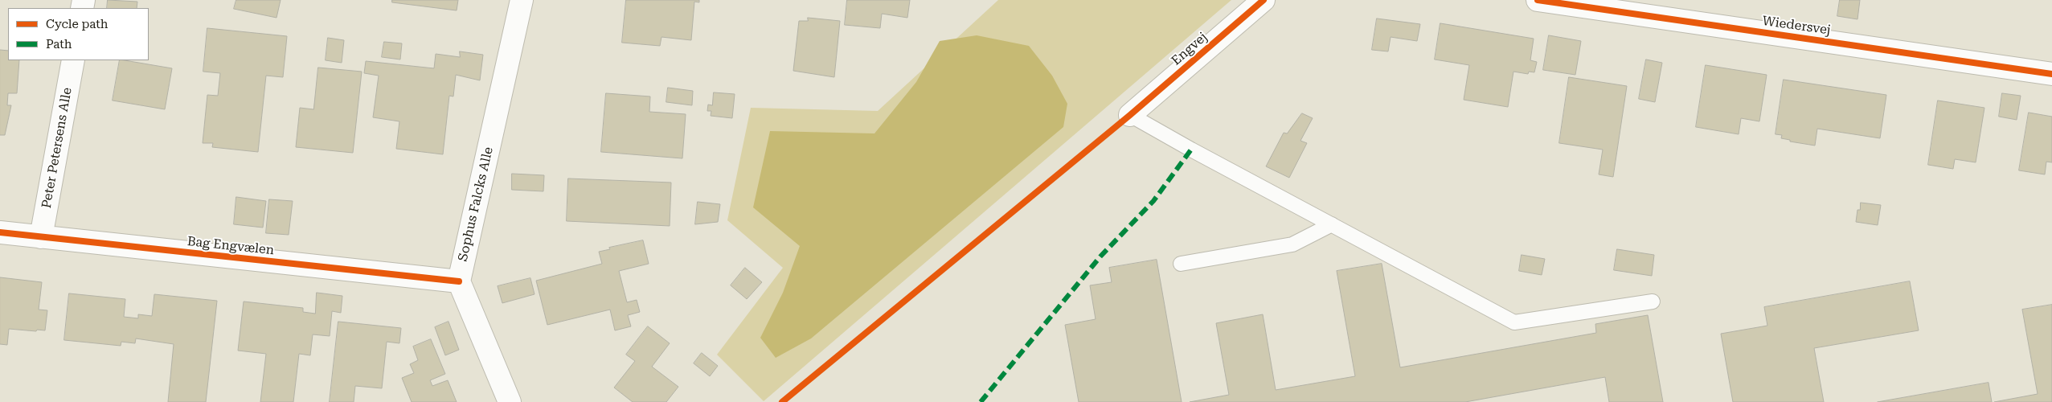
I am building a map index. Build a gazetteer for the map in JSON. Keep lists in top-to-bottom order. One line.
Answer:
{"streets":{"street":["Wiedersvej","Engvej","Peter Petersens Alle","Sophus Falcks Alle","Bag Engvælen"]},"crossings":[["Peter Petersens Alle","Bag Engvælen"],["Sophus Falcks Alle","Bag Engvælen"]],"legend":["Cycle path","Path"]}
